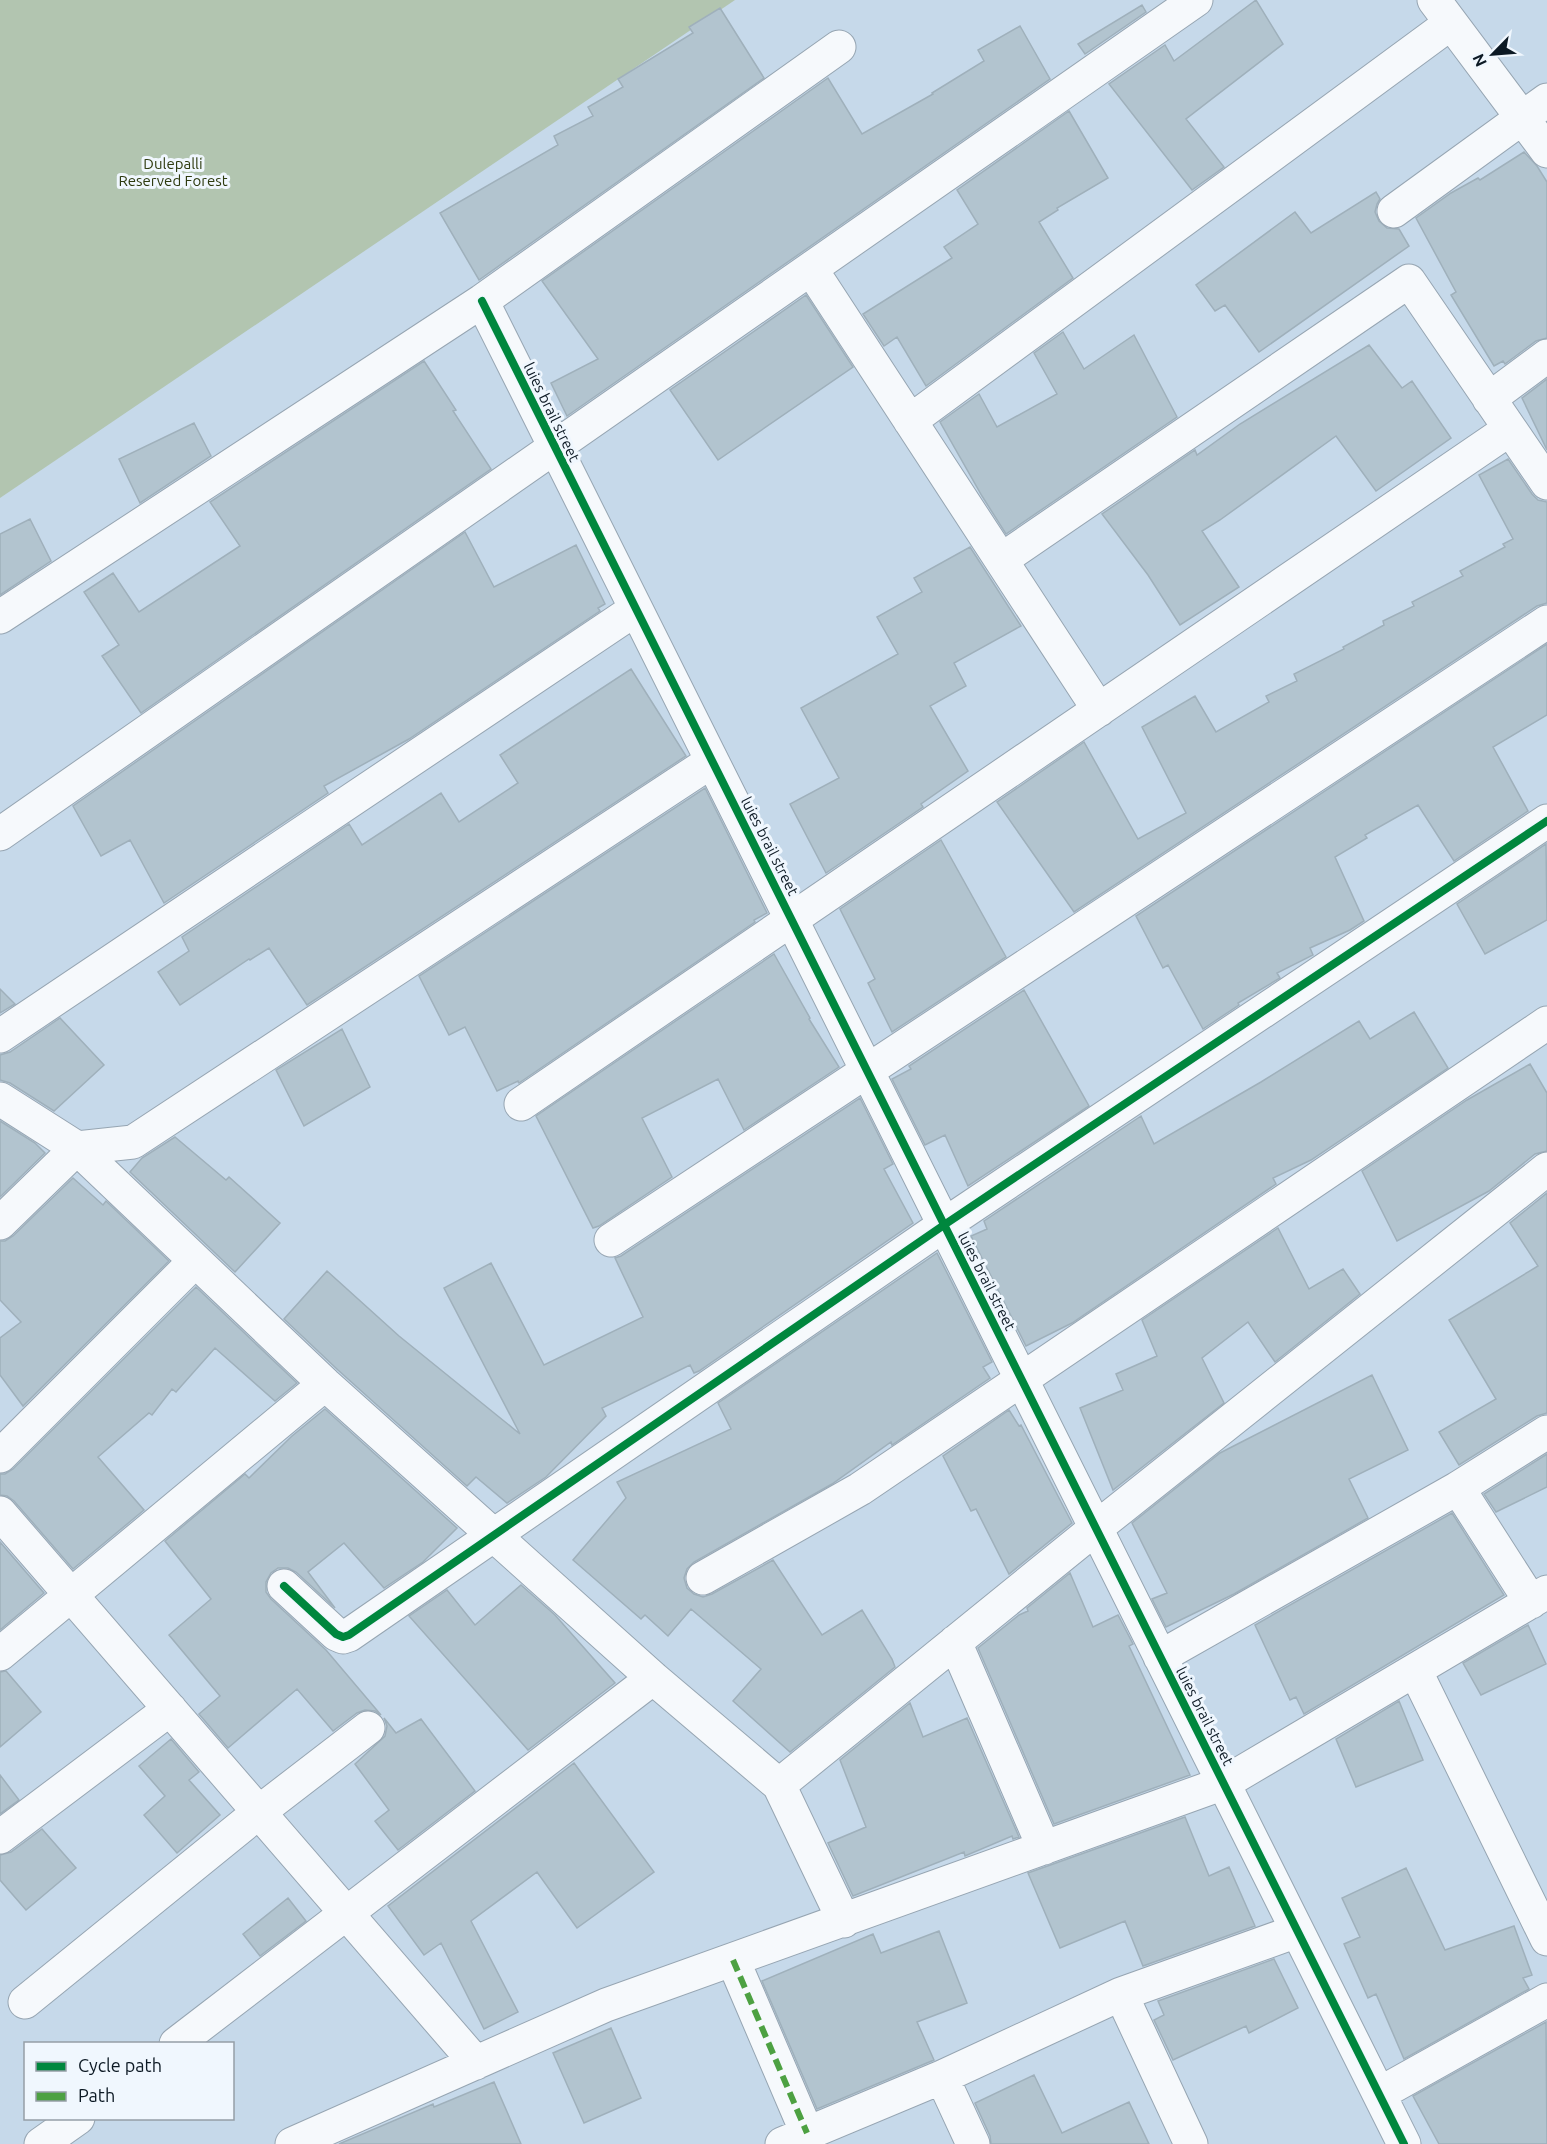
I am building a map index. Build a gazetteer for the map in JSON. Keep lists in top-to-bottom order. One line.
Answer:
{"streets":{"street":["luies brail street"]},"parks":["Dulepalli Reserved Forest"],"legend":["Cycle path","Path"],"north":"bottom left"}
